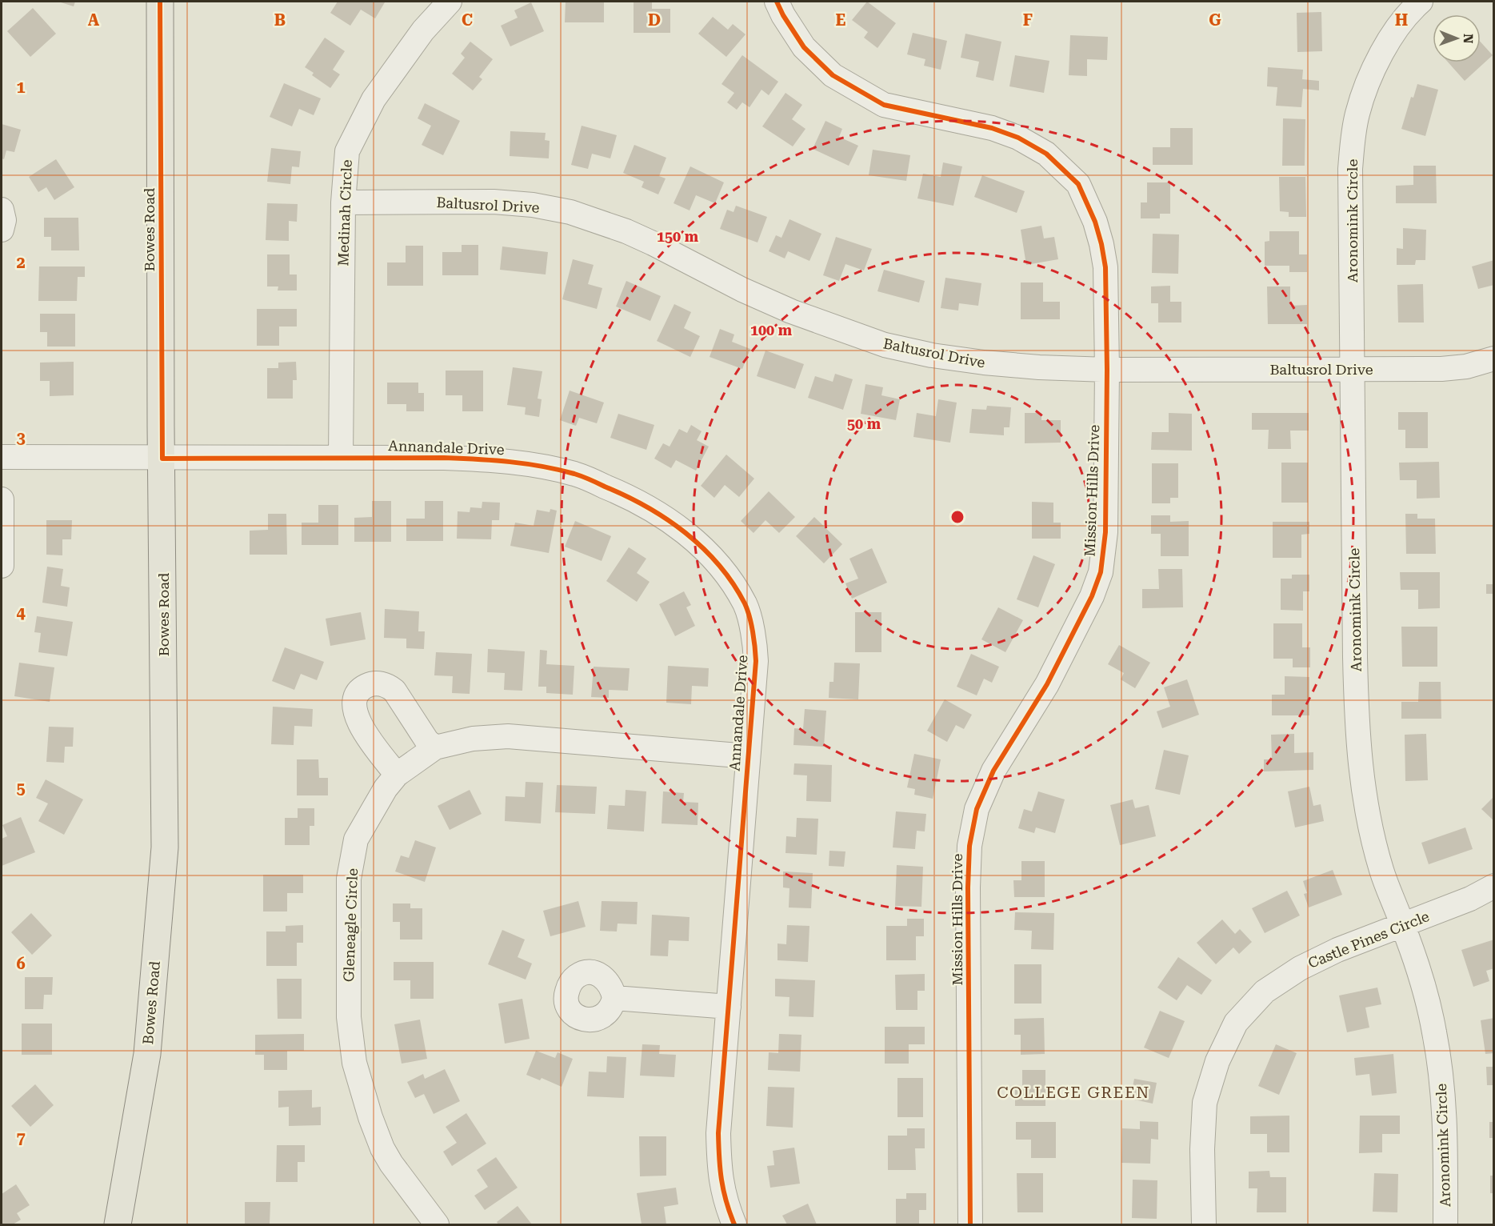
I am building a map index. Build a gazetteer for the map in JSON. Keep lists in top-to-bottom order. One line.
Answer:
{"streets":{"main road":["Bowes Road"],"street":["Baltusrol Drive","Medinah Circle","Aronomink Circle","Annandale Drive","Mission Hills Drive","Gleneagle Circle","Castle Pines Circle"]},"crossings":[["Baltusrol Drive","Medinah Circle"],["Baltusrol Drive","Aronomink Circle"],["Baltusrol Drive","Mission Hills Drive"],["Medinah Circle","Annandale Drive"],["Aronomink Circle","Castle Pines Circle"],["Bowes Road","Annandale Drive"],["Annandale Drive","Gleneagle Circle"]],"districts":["COLLEGE GREEN"],"north":"right","grid":{"columns":["A","B","C","D","E","F","G","H"],"rows":["1","2","3","4","5","6","7"]},"rings":["150 m","100 m","50 m"]}
